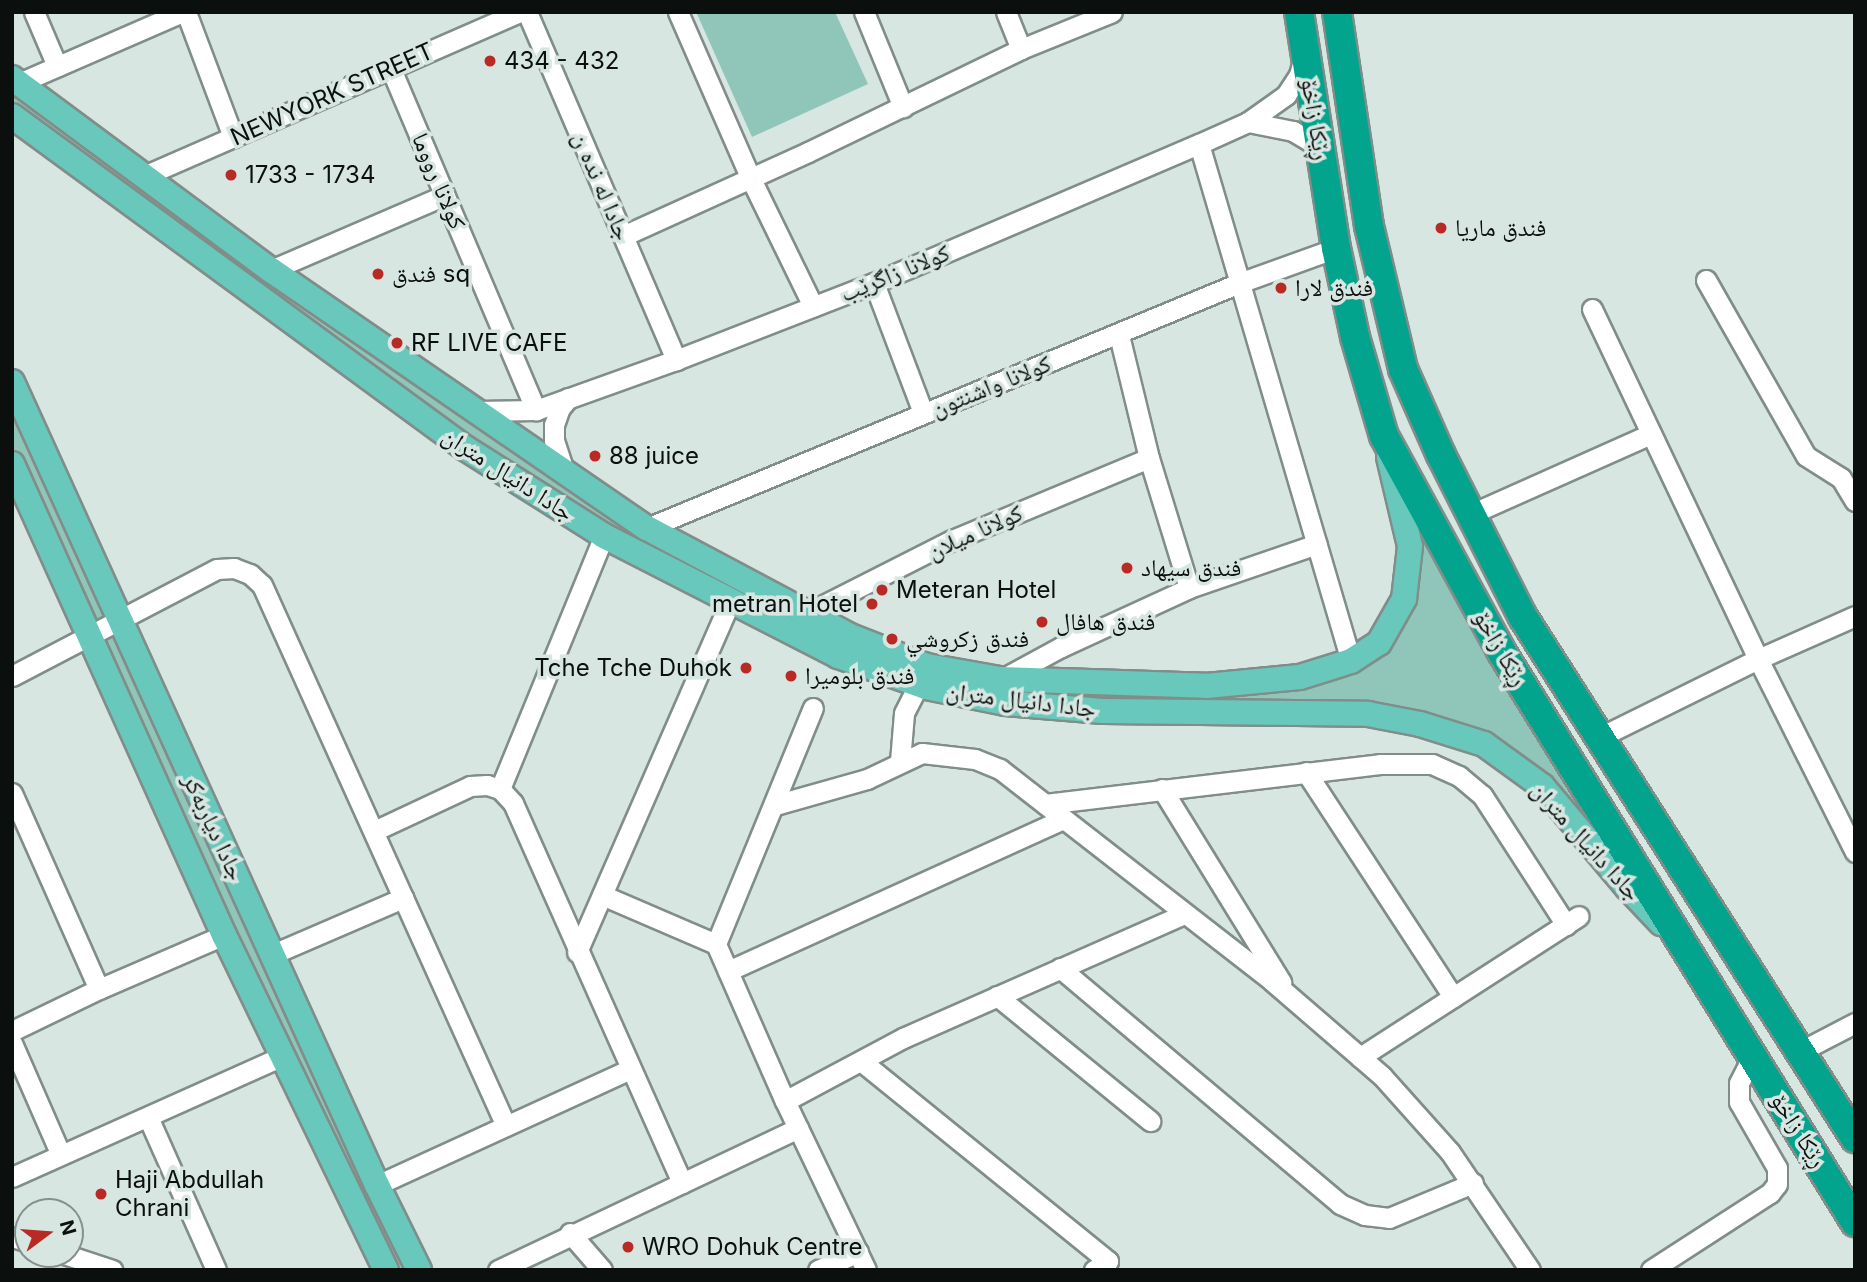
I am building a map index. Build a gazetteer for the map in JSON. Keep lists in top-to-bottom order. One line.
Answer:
{"streets":{"highway":["ڕێکا زاخۆ"],"main road":["جادا دانيال متران","جادا دیاربه‌كر"],"street":["NEWYORK STREET","كولانا رووما","جادا له نده ن","كولانا زاگرێب","كولانا واشنتون","كولانا ميلان"]},"crossings":[["NEWYORK STREET","كولانا رووما"],["NEWYORK STREET","جادا دانيال متران"],["ڕێکا زاخۆ","كولانا زاگرێب"],["ڕێکا زاخۆ","كولانا واشنتون"],["ڕێکا زاخۆ","جادا دانيال متران"],["كولانا رووما","كولانا زاگرێب"],["جادا له نده ن","كولانا زاگرێب"],["كولانا واشنتون","جادا دانيال متران"],["جادا دانيال متران","كولانا ميلان"]],"places":["434 - 432","1733 - 1734","فندق ماريا","فندق sq","فندق لارا","RF LIVE CAFE","88 juice","فندق سيهاد","Meteran Hotel","metran Hotel","فندق هافال","فندق زكروشي","Tche Tche Duhok","فندق بلوميرا","Haji Abdullah Chrani","WRO Dohuk Centre"],"north":"right"}
